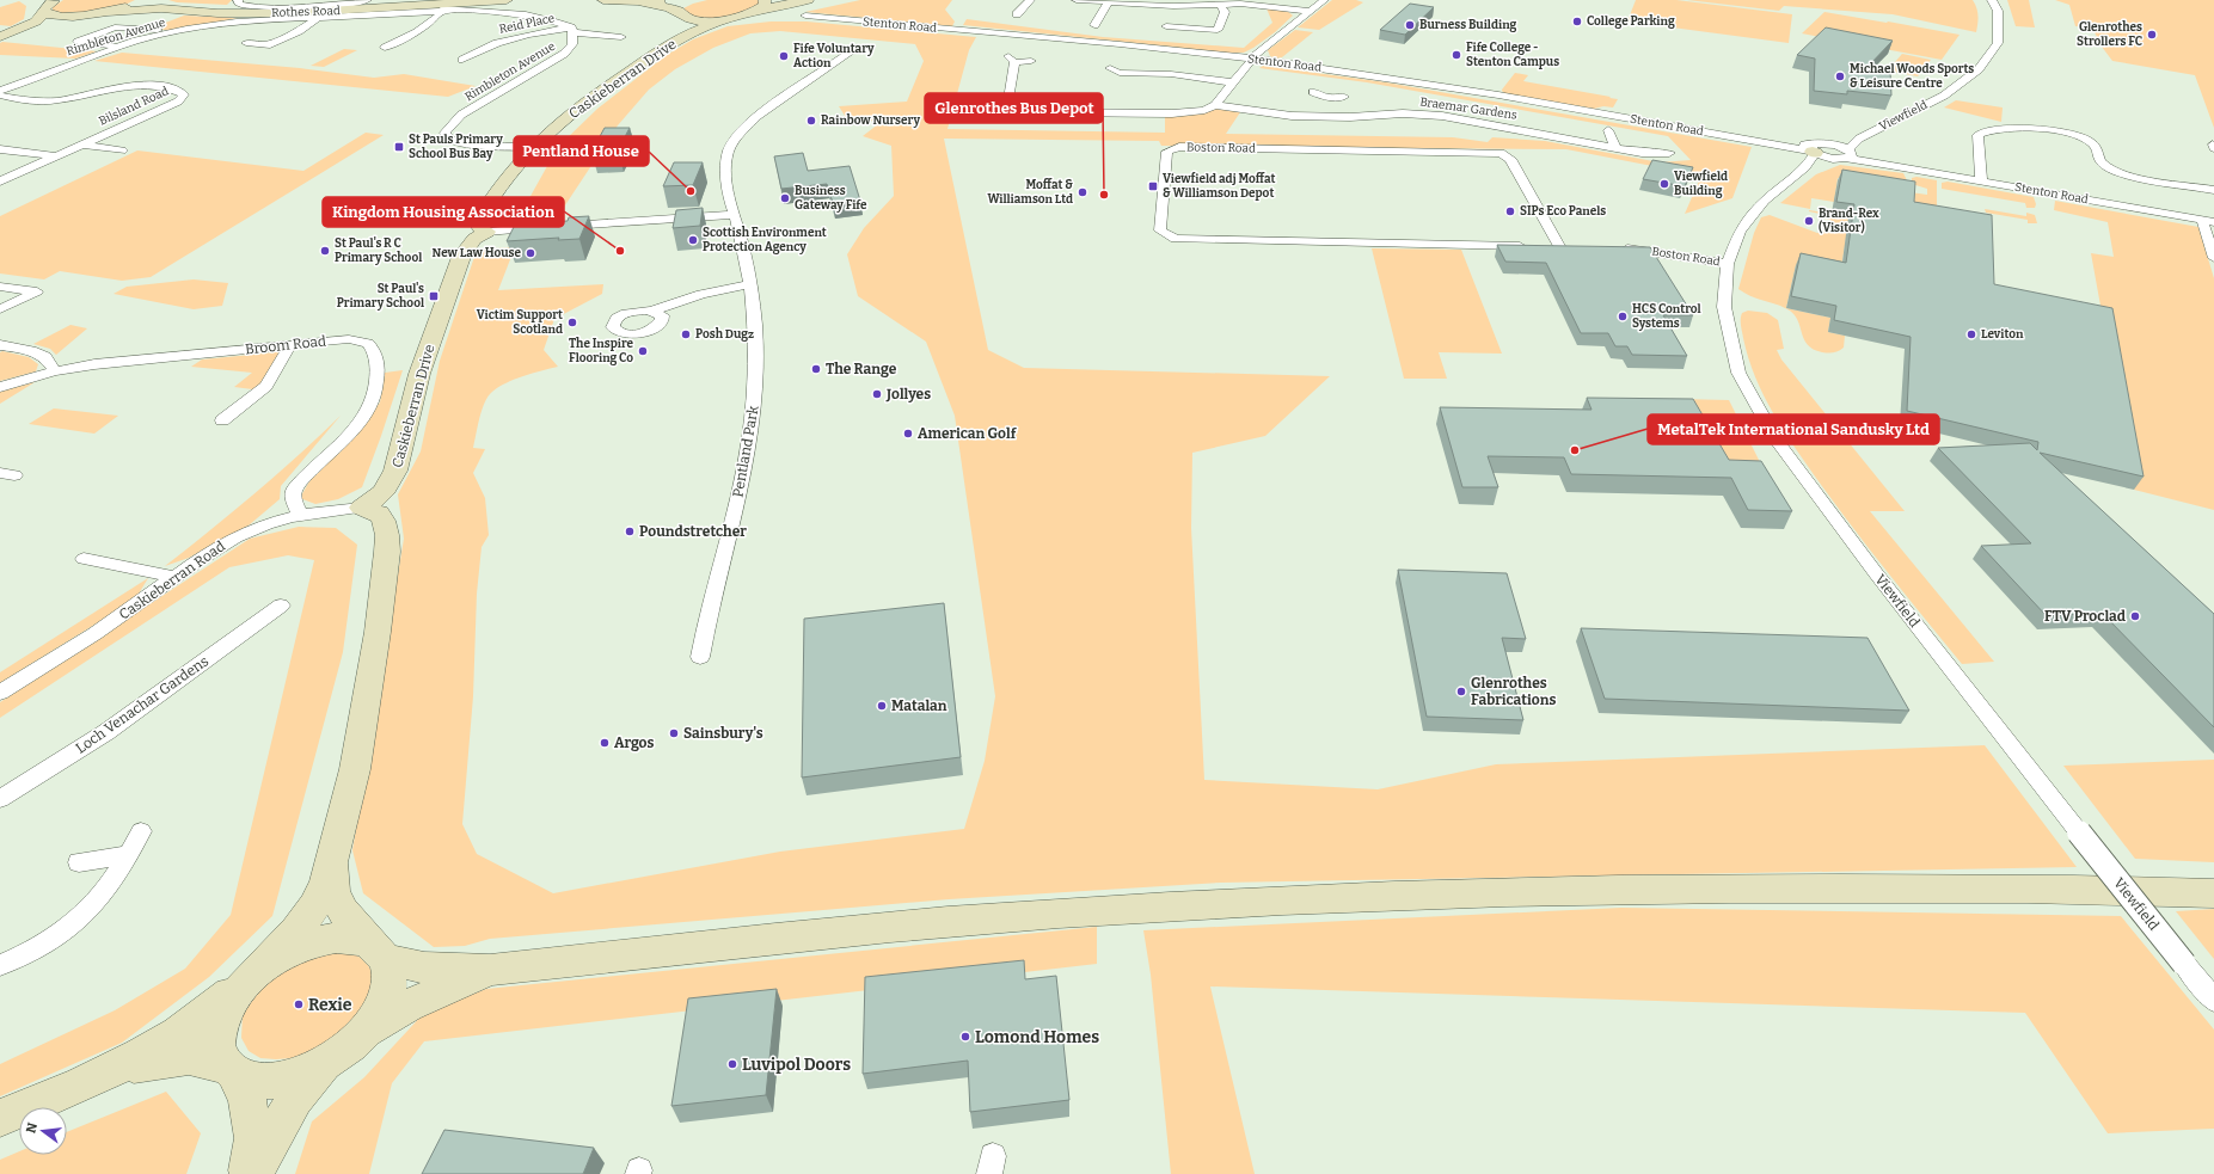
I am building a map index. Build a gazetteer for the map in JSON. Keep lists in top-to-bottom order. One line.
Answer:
{"streets":{"street":["Rothes Road","Reid Place","Stenton Road","Rimbleton Avenue","Caskieberran Drive","Bilsland Road","Braemar Gardens","Viewfield","Boston Road","Broom Road","Pentland Park","Caskieberran Road","Loch Venachar Gardens"]},"crossings":[["Reid Place","Rimbleton Avenue"],["Stenton Road","Viewfield"],["Rimbleton Avenue","Caskieberran Drive"],["Caskieberran Drive","Caskieberran Road"],["Viewfield","Boston Road"],["Broom Road","Caskieberran Road"]],"places":{"other":["College Parking","Burness Building","Glenrothes Strollers FC","Fife College - Stenton Campus","Fife Voluntary Action","Michael Woods Sports & Leisure Centre","Rainbow Nursery","Viewfield Building","Pentland House","Moffat & Williamson Ltd","Glenrothes Bus Depot","Business Gateway Fife","SIPs Eco Panels","Brand-Rex (Visitor)","Scottish Environment Protection Agency","St Paul's R C Primary School","Kingdom Housing Association","New Law House","HCS Control Systems","Victim Support Scotland","Posh Dugz","Leviton","The Inspire Flooring Co","The Range","Jollyes","American Golf","MetalTek International Sandusky Ltd","Poundstretcher","FTV Proclad","Glenrothes Fabrications","Matalan","Sainsbury's","Argos","Rexie","Lomond Homes","Luvipol Doors"],"transit":["St Pauls Primary School Bus Bay","Viewfield adj Moffat & Williamson Depot","St Paul's Primary School"]},"north":"left"}
